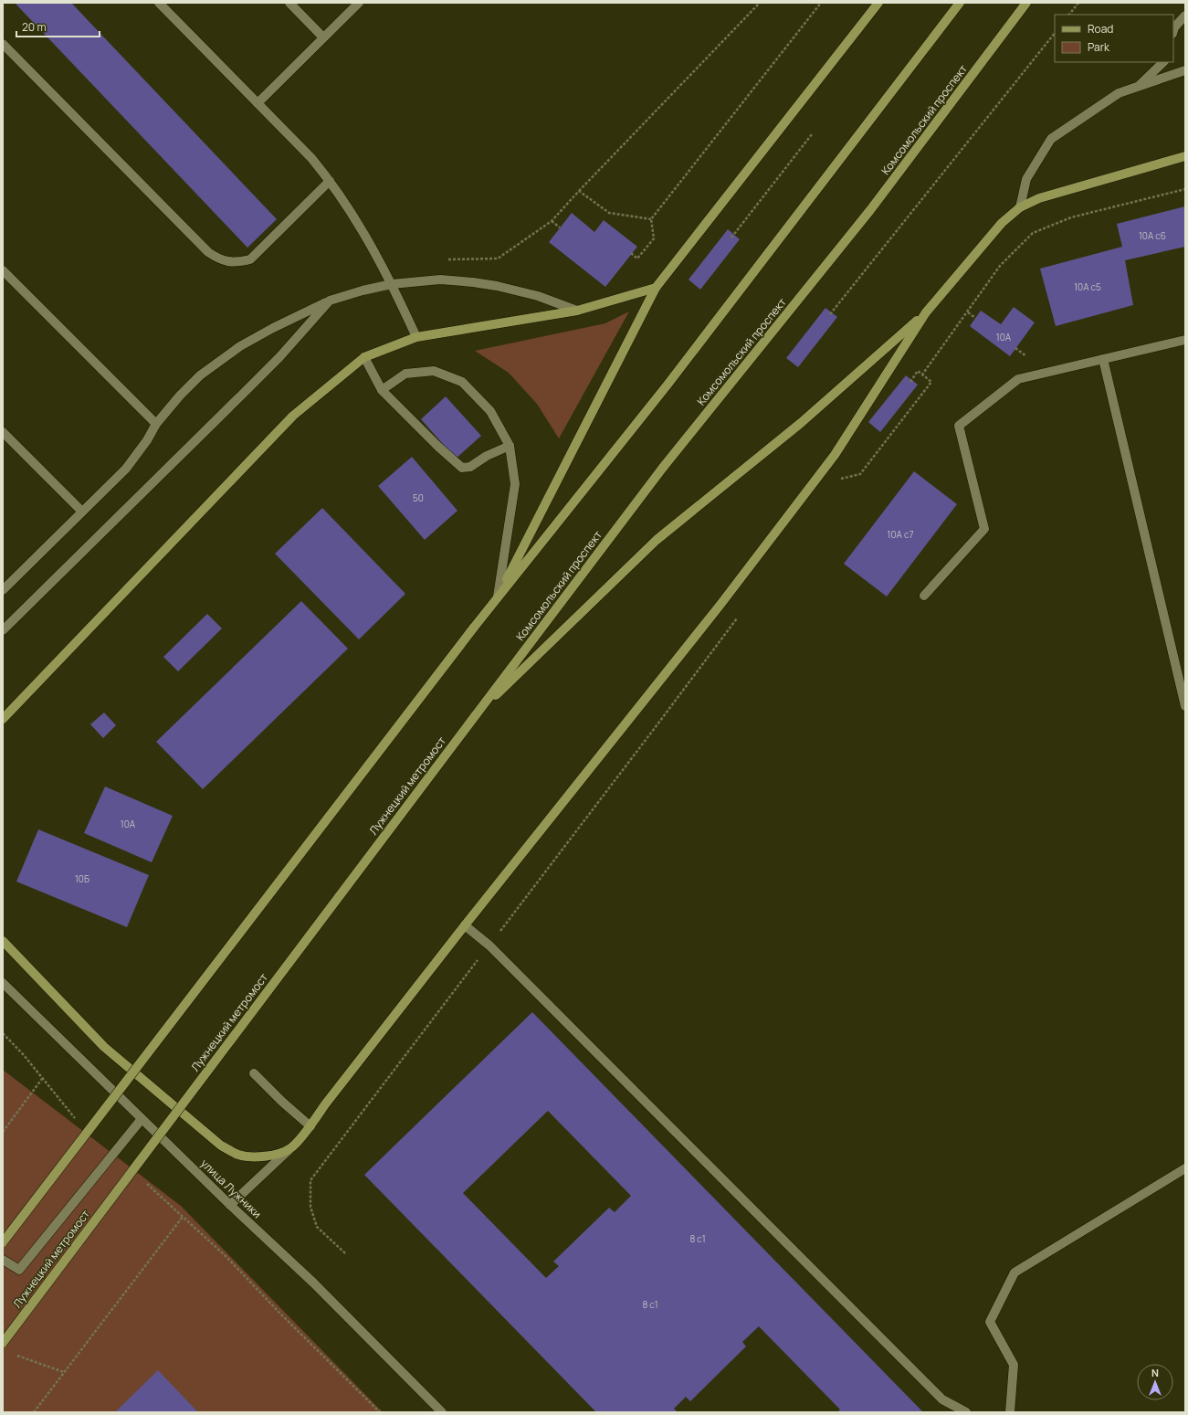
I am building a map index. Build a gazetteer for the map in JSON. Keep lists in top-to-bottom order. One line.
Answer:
{"streets":{"main road":["Комсомольский проспект","Лужнецкий метромост"],"street":["улица Лужники"]},"crossings":[["Комсомольский проспект","Лужнецкий метромост"]],"house_numbers":["10А с6","10А с5","10А","50","10А с7","10А","10Б","8 с1","8 с1"],"legend":["Road","Park"],"scale_bar":"20 m","north":"top"}
